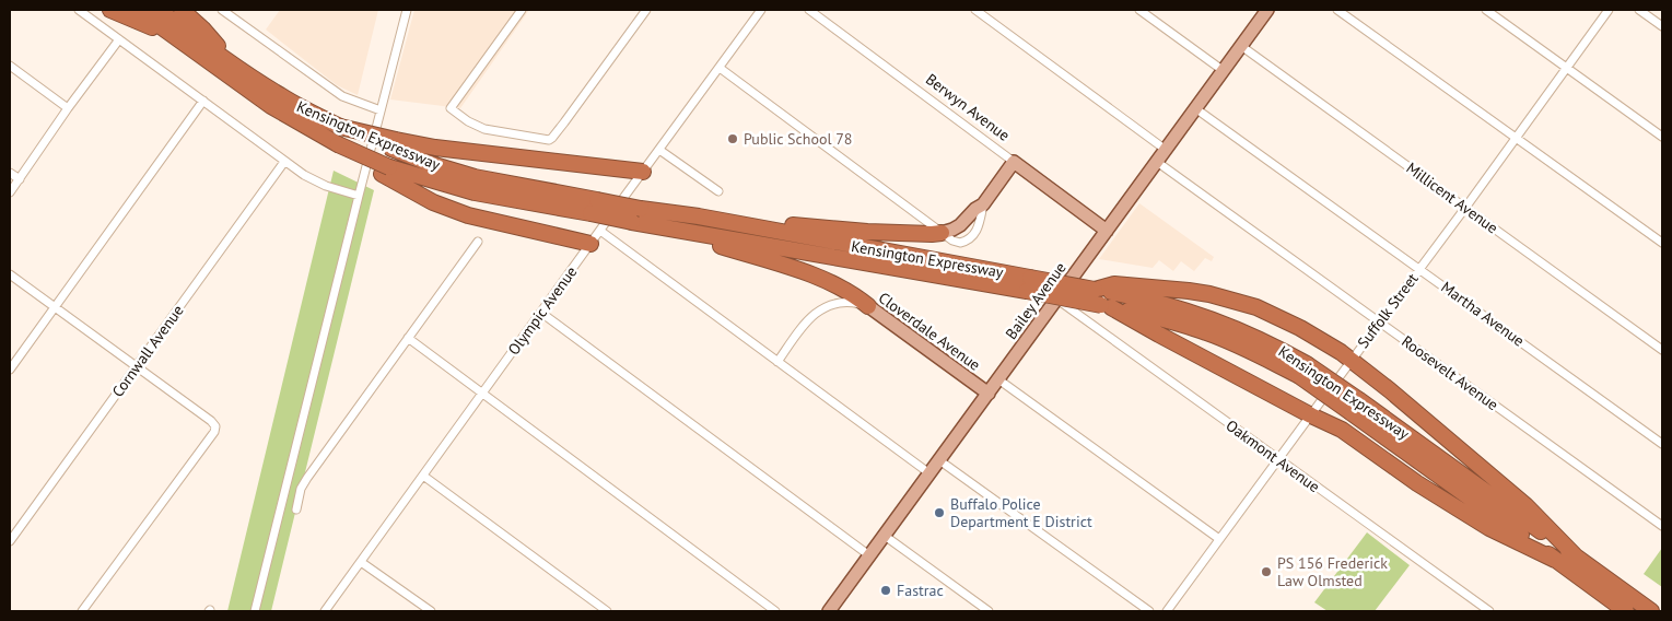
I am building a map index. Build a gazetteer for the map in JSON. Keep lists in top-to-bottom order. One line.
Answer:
{"streets":{"highway":["Kensington Expressway"],"main road":["Berwyn Avenue","Bailey Avenue","Cloverdale Avenue"],"street":["Millicent Avenue","Olympic Avenue","Suffolk Street","Martha Avenue","Cornwall Avenue","Roosevelt Avenue","Oakmont Avenue"]},"crossings":[["Berwyn Avenue","Bailey Avenue"],["Millicent Avenue","Bailey Avenue"],["Millicent Avenue","Suffolk Street"],["Bailey Avenue","Martha Avenue"],["Bailey Avenue","Cloverdale Avenue"],["Bailey Avenue","Roosevelt Avenue"],["Bailey Avenue","Oakmont Avenue"],["Suffolk Street","Martha Avenue"],["Suffolk Street","Roosevelt Avenue"],["Suffolk Street","Oakmont Avenue"]],"places":["Public School 78","Buffalo Police Department E District","PS 156 Frederick Law Olmsted","Fastrac"]}
